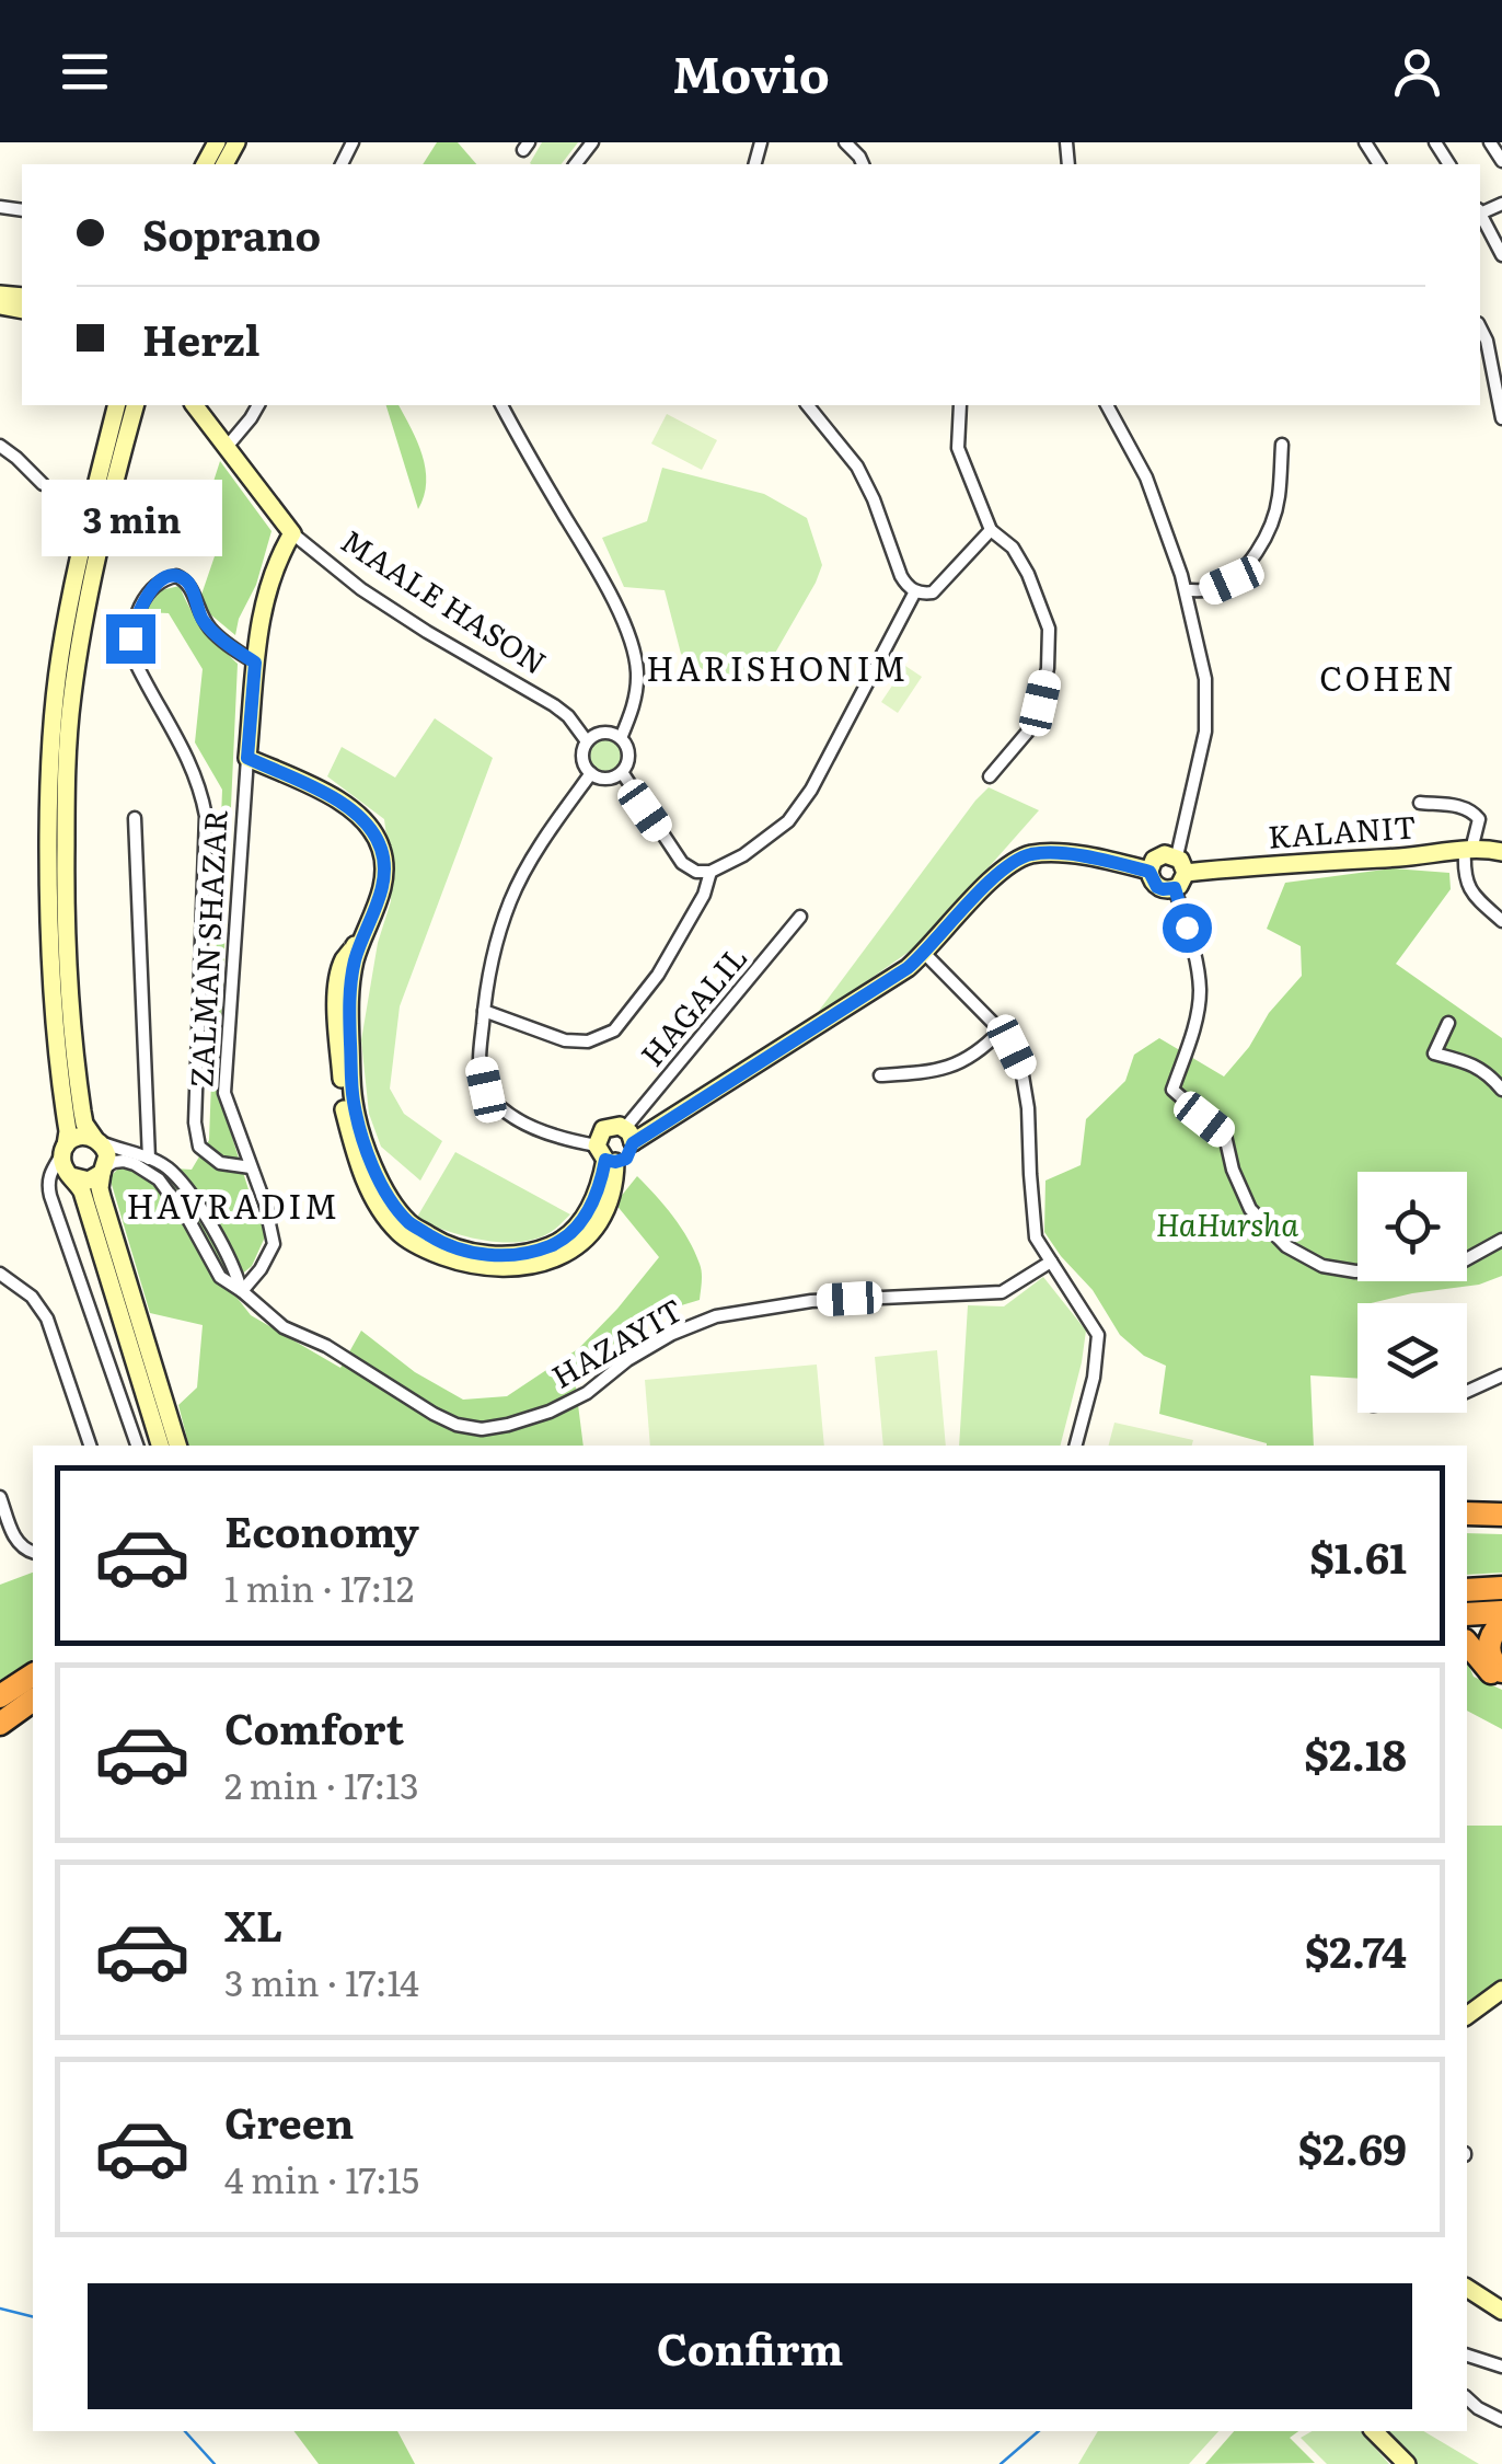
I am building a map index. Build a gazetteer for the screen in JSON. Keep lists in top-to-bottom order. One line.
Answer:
{"streets":{"street":["MAALE HASON","KALANIT","ZALMAN SHAZAR","HAGALIL","HAZAYIT"]},"crossings":[["MAALE HASON","ZALMAN SHAZAR"],["ZALMAN SHAZAR","HAZAYIT"]],"districts":["HARISHONIM","COHEN","HAVRADIM"],"parks":["HaHursha"],"page":{"header":"Movio","banner":["Soprano","Herzl"],"bubble":"3 min","list":[{"name":"Economy","note":"1 min · 17:12","value":"$1.61"},{"name":"Comfort","note":"2 min · 17:13","value":"$2.18"},{"name":"XL","note":"3 min · 17:14","value":"$2.74"},{"name":"Green","note":"4 min · 17:15","value":"$2.69"}],"buttons":"Confirm"}}
